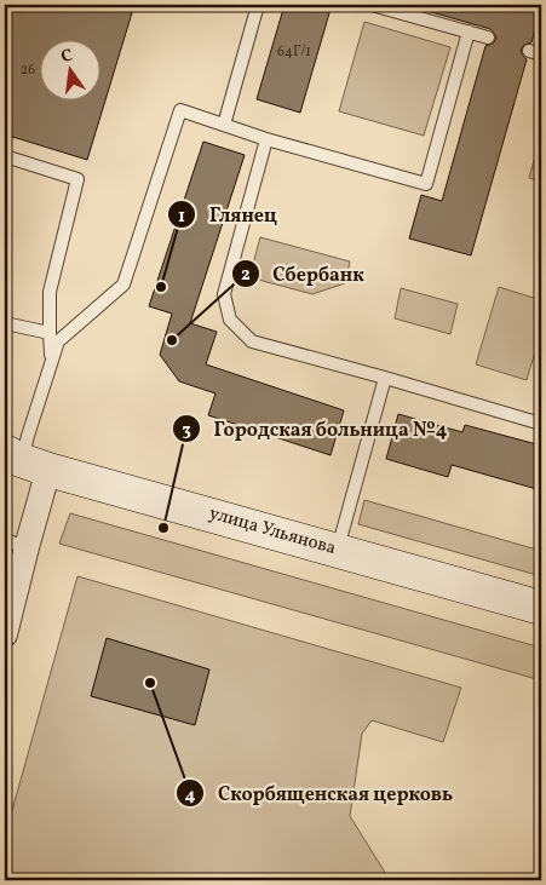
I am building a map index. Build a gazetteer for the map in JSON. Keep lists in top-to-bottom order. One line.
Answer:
{"streets":{"main road":["улица Ульянова"]},"places":["Глянец","Сбербанк","Городская больница №4","Скорбященская церковь"],"house_numbers":["64Г/1","26"],"north":"top"}
